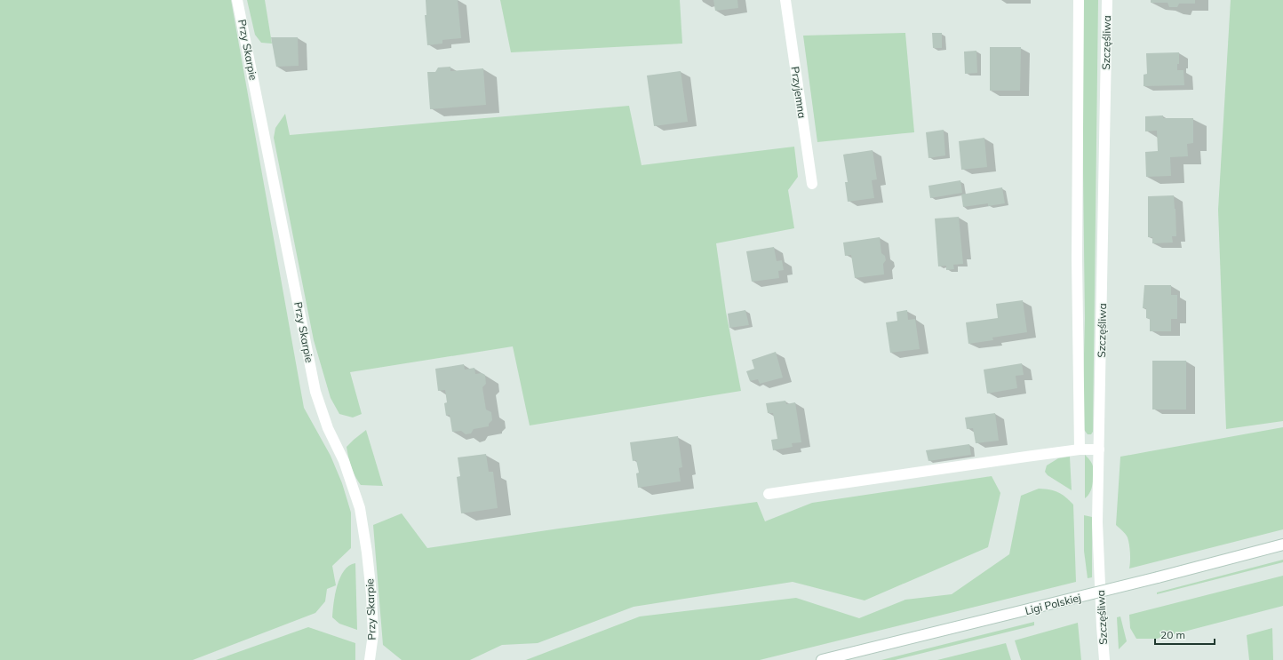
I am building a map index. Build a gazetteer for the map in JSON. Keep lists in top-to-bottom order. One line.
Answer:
{"streets":{"street":["Szczęśliwa","Przy Skarpie","Przyjemna","Ligi Polskiej"]},"scale_bar":"20 m"}
